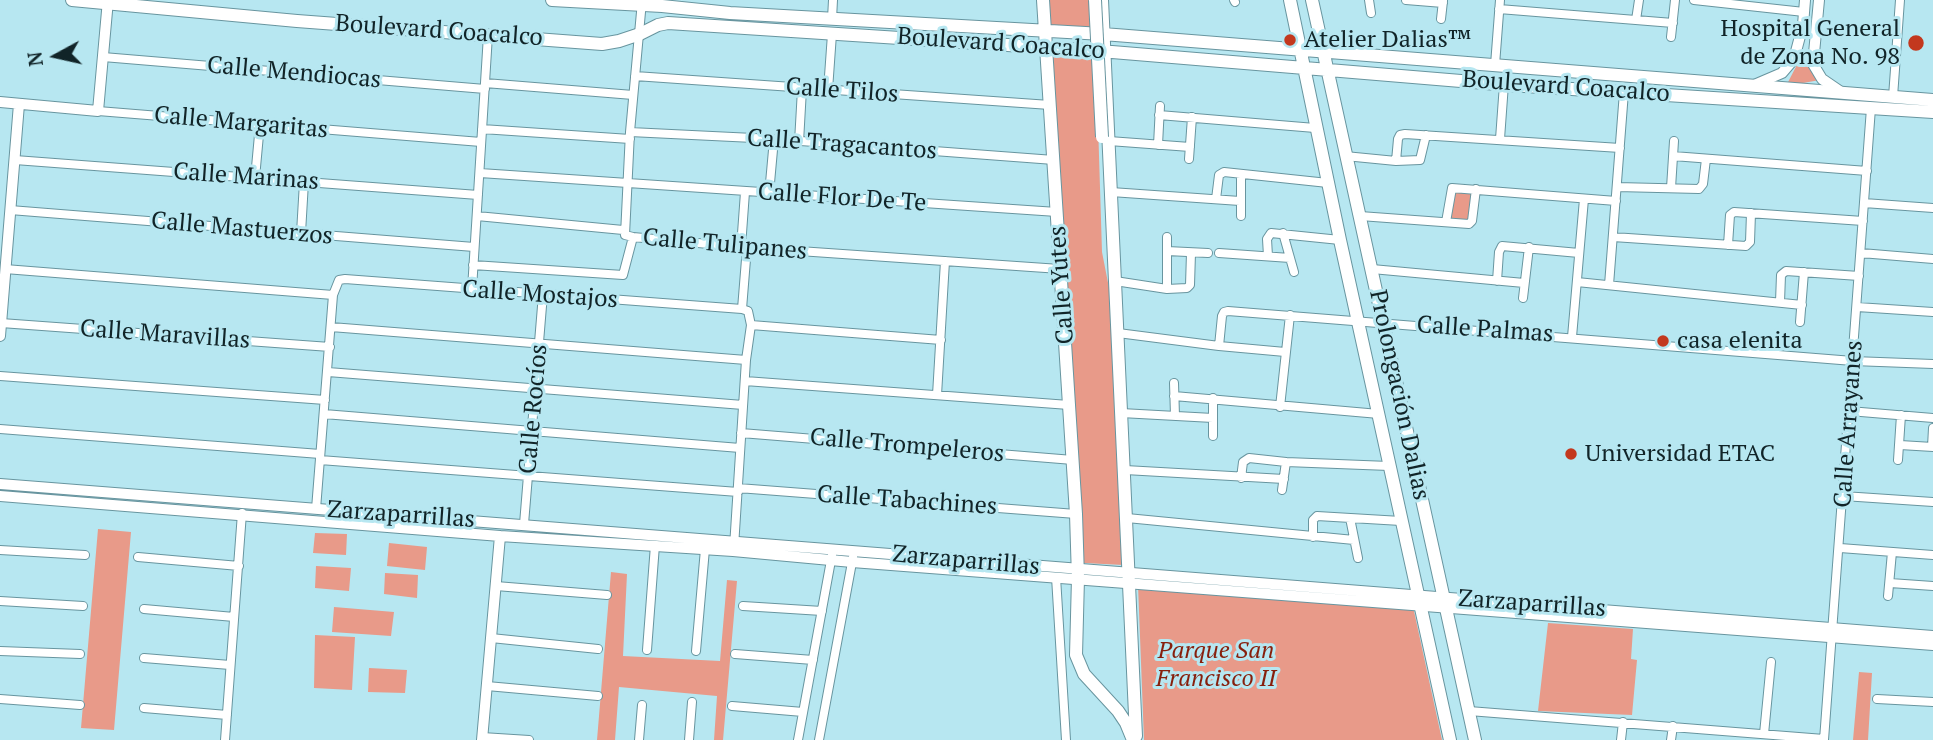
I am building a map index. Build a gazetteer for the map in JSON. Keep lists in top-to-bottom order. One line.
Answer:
{"streets":{"main road":["Boulevard Coacalco","Calle Yutes","Prolongación Dalias"],"street":["Calle Mendiocas","Calle Tilos","Calle Margaritas","Calle Tragacantos","Calle Marinas","Calle Flor De Te","Calle Mastuerzos","Calle Tulipanes","Calle Mostajos","Calle Palmas","Calle Maravillas","Calle Rocíos","Calle Arrayanes","Calle Trompeleros","Calle Tabachines","Zarzaparrillas"]},"crossings":[["Boulevard Coacalco","Calle Tulipanes"],["Boulevard Coacalco","Calle Yutes"],["Boulevard Coacalco","Prolongación Dalias"],["Boulevard Coacalco","Calle Arrayanes"],["Calle Mendiocas","Calle Tulipanes"],["Calle Tilos","Calle Tulipanes"],["Calle Tilos","Calle Yutes"],["Calle Tragacantos","Calle Tulipanes"],["Calle Tragacantos","Calle Yutes"],["Calle Flor De Te","Calle Tulipanes"],["Calle Flor De Te","Calle Yutes"],["Calle Tulipanes","Calle Yutes"],["Calle Yutes","Calle Trompeleros"],["Calle Yutes","Calle Tabachines"],["Calle Yutes","Zarzaparrillas"],["Calle Mostajos","Calle Rocíos"],["Calle Palmas","Prolongación Dalias"],["Calle Palmas","Calle Arrayanes"],["Prolongación Dalias","Zarzaparrillas"],["Calle Rocíos","Calle Tabachines"],["Calle Rocíos","Zarzaparrillas"],["Calle Arrayanes","Zarzaparrillas"]],"parks":["Parque San Francisco II"],"places":["Atelier Dalias™","Hospital General de Zona No. 98","casa elenita","Universidad ETAC"],"north":"left"}
